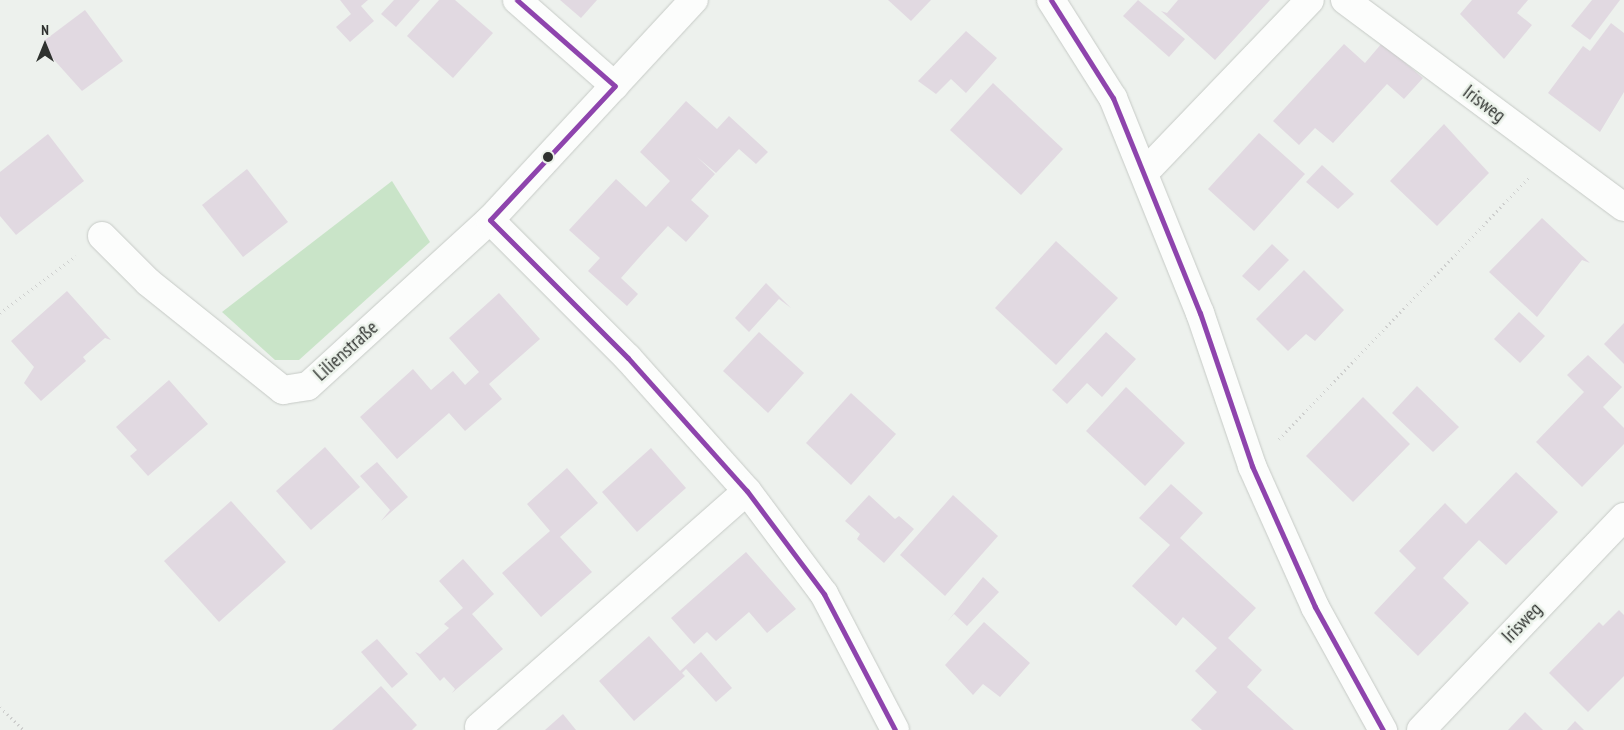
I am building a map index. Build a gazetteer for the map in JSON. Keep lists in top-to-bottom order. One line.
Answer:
{"streets":{"street":["Irisweg","Lilienstraße"]},"north":"top"}
